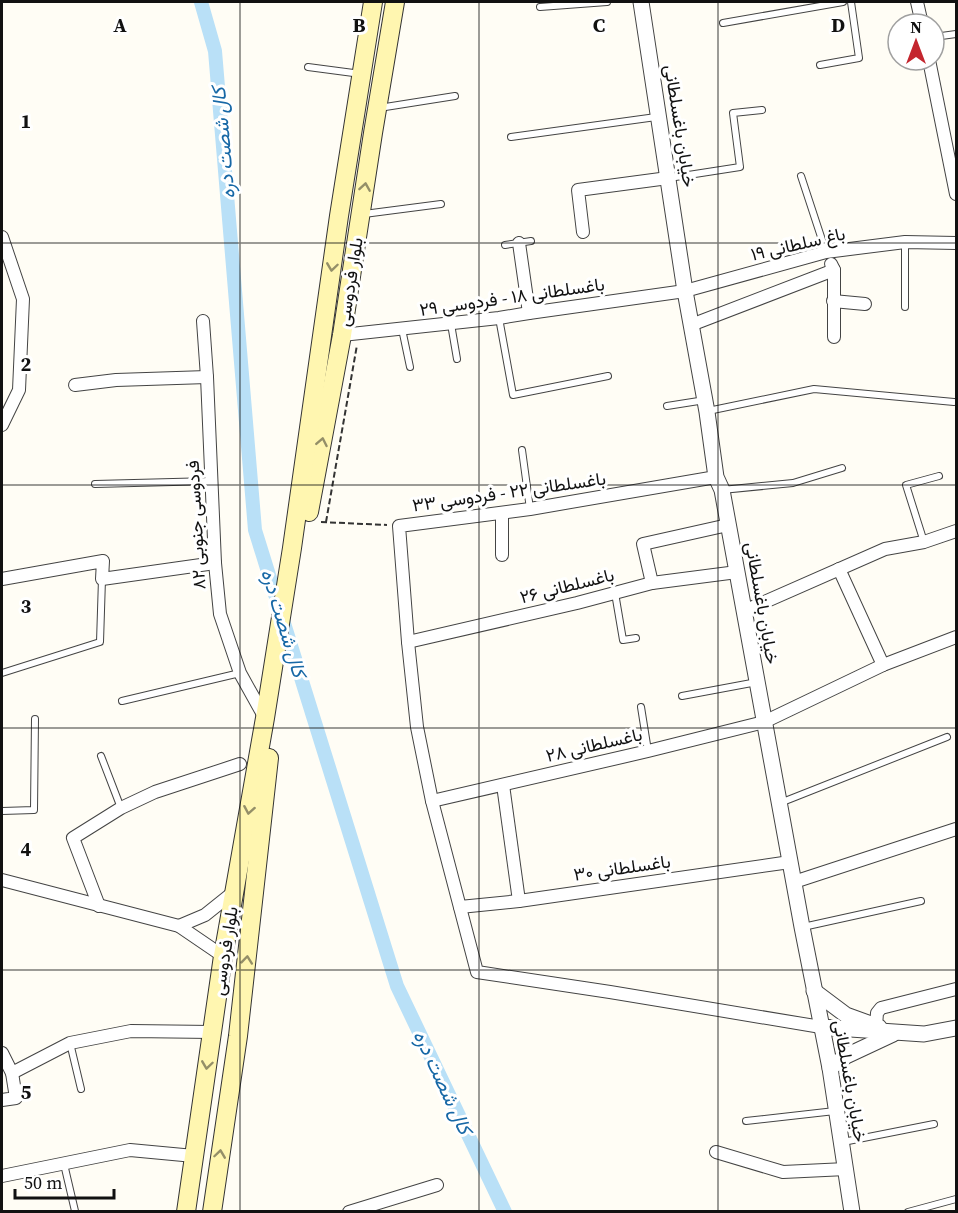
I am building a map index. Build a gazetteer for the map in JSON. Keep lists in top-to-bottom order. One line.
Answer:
{"streets":{"main road":["بلوار فردوسی"],"street":["خیابان باغسلطانی","باغ سلطانی ۱۹","باغسلطانی ۱۸ - فردوسی ۲۹","باغسلطانی ۲۲ - فردوسی ۳۳","فردوسی جنوبی ۸۲","باغسلطانی ۲۶","باغسلطانی ۲۸","باغسلطانی ۳۰"]},"crossings":[["خیابان باغسلطانی","باغ سلطانی ۱۹"],["خیابان باغسلطانی","باغسلطانی ۱۸ - فردوسی ۲۹"],["خیابان باغسلطانی","باغسلطانی ۲۲ - فردوسی ۳۳"],["خیابان باغسلطانی","باغسلطانی ۲۶"],["خیابان باغسلطانی","باغسلطانی ۲۸"],["خیابان باغسلطانی","باغسلطانی ۳۰"],["باغ سلطانی ۱۹","باغسلطانی ۱۸ - فردوسی ۲۹"],["بلوار فردوسی","باغسلطانی ۱۸ - فردوسی ۲۹"],["بلوار فردوسی","باغسلطانی ۲۲ - فردوسی ۳۳"],["بلوار فردوسی","فردوسی جنوبی ۸۲"]],"water":["کال شصت دره"],"scale_bar":"50 m","north":"top","grid":{"columns":["A","B","C","D"],"rows":["1","2","3","4","5"]}}
